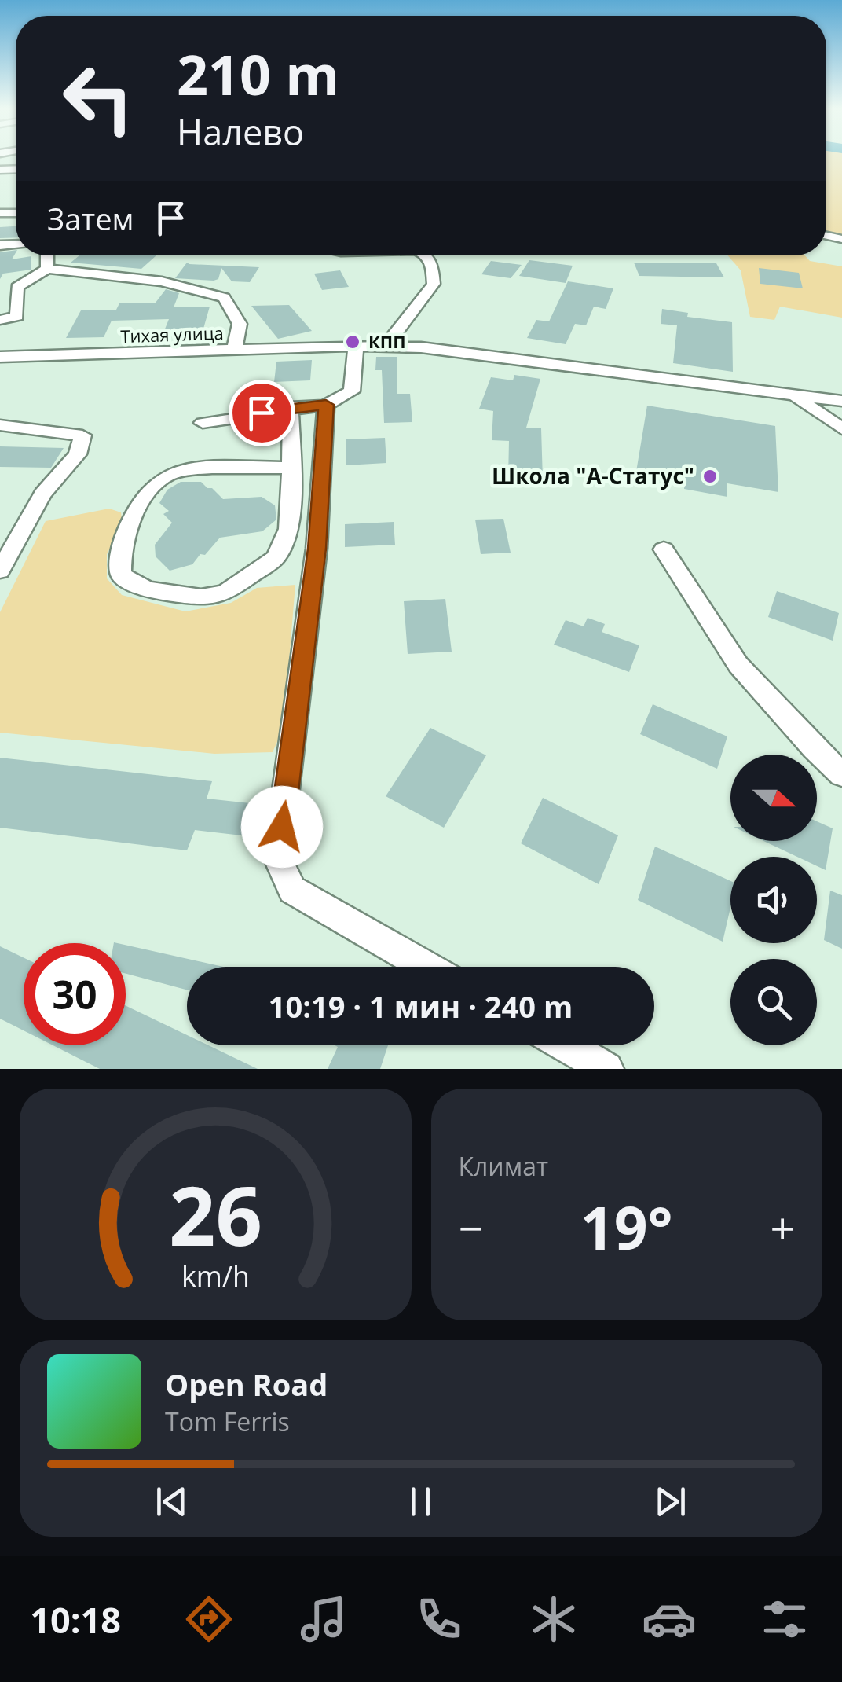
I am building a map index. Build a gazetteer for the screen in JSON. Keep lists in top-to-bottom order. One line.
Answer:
{"streets":{"street":["Тихая улица"]},"places":["КПП","Школа \"А-Статус\""],"north":"right","page":{"turn":["210 m","Налево"],"then":"Затем","limit":"30","trip":"10:19 · 1 мин · 240 m","tile":"Климат","heat":["−","19°","+"],"song":["Open Road","Tom Ferris"],"tabs":"10:18","gauge":["26","km/h"]}}
